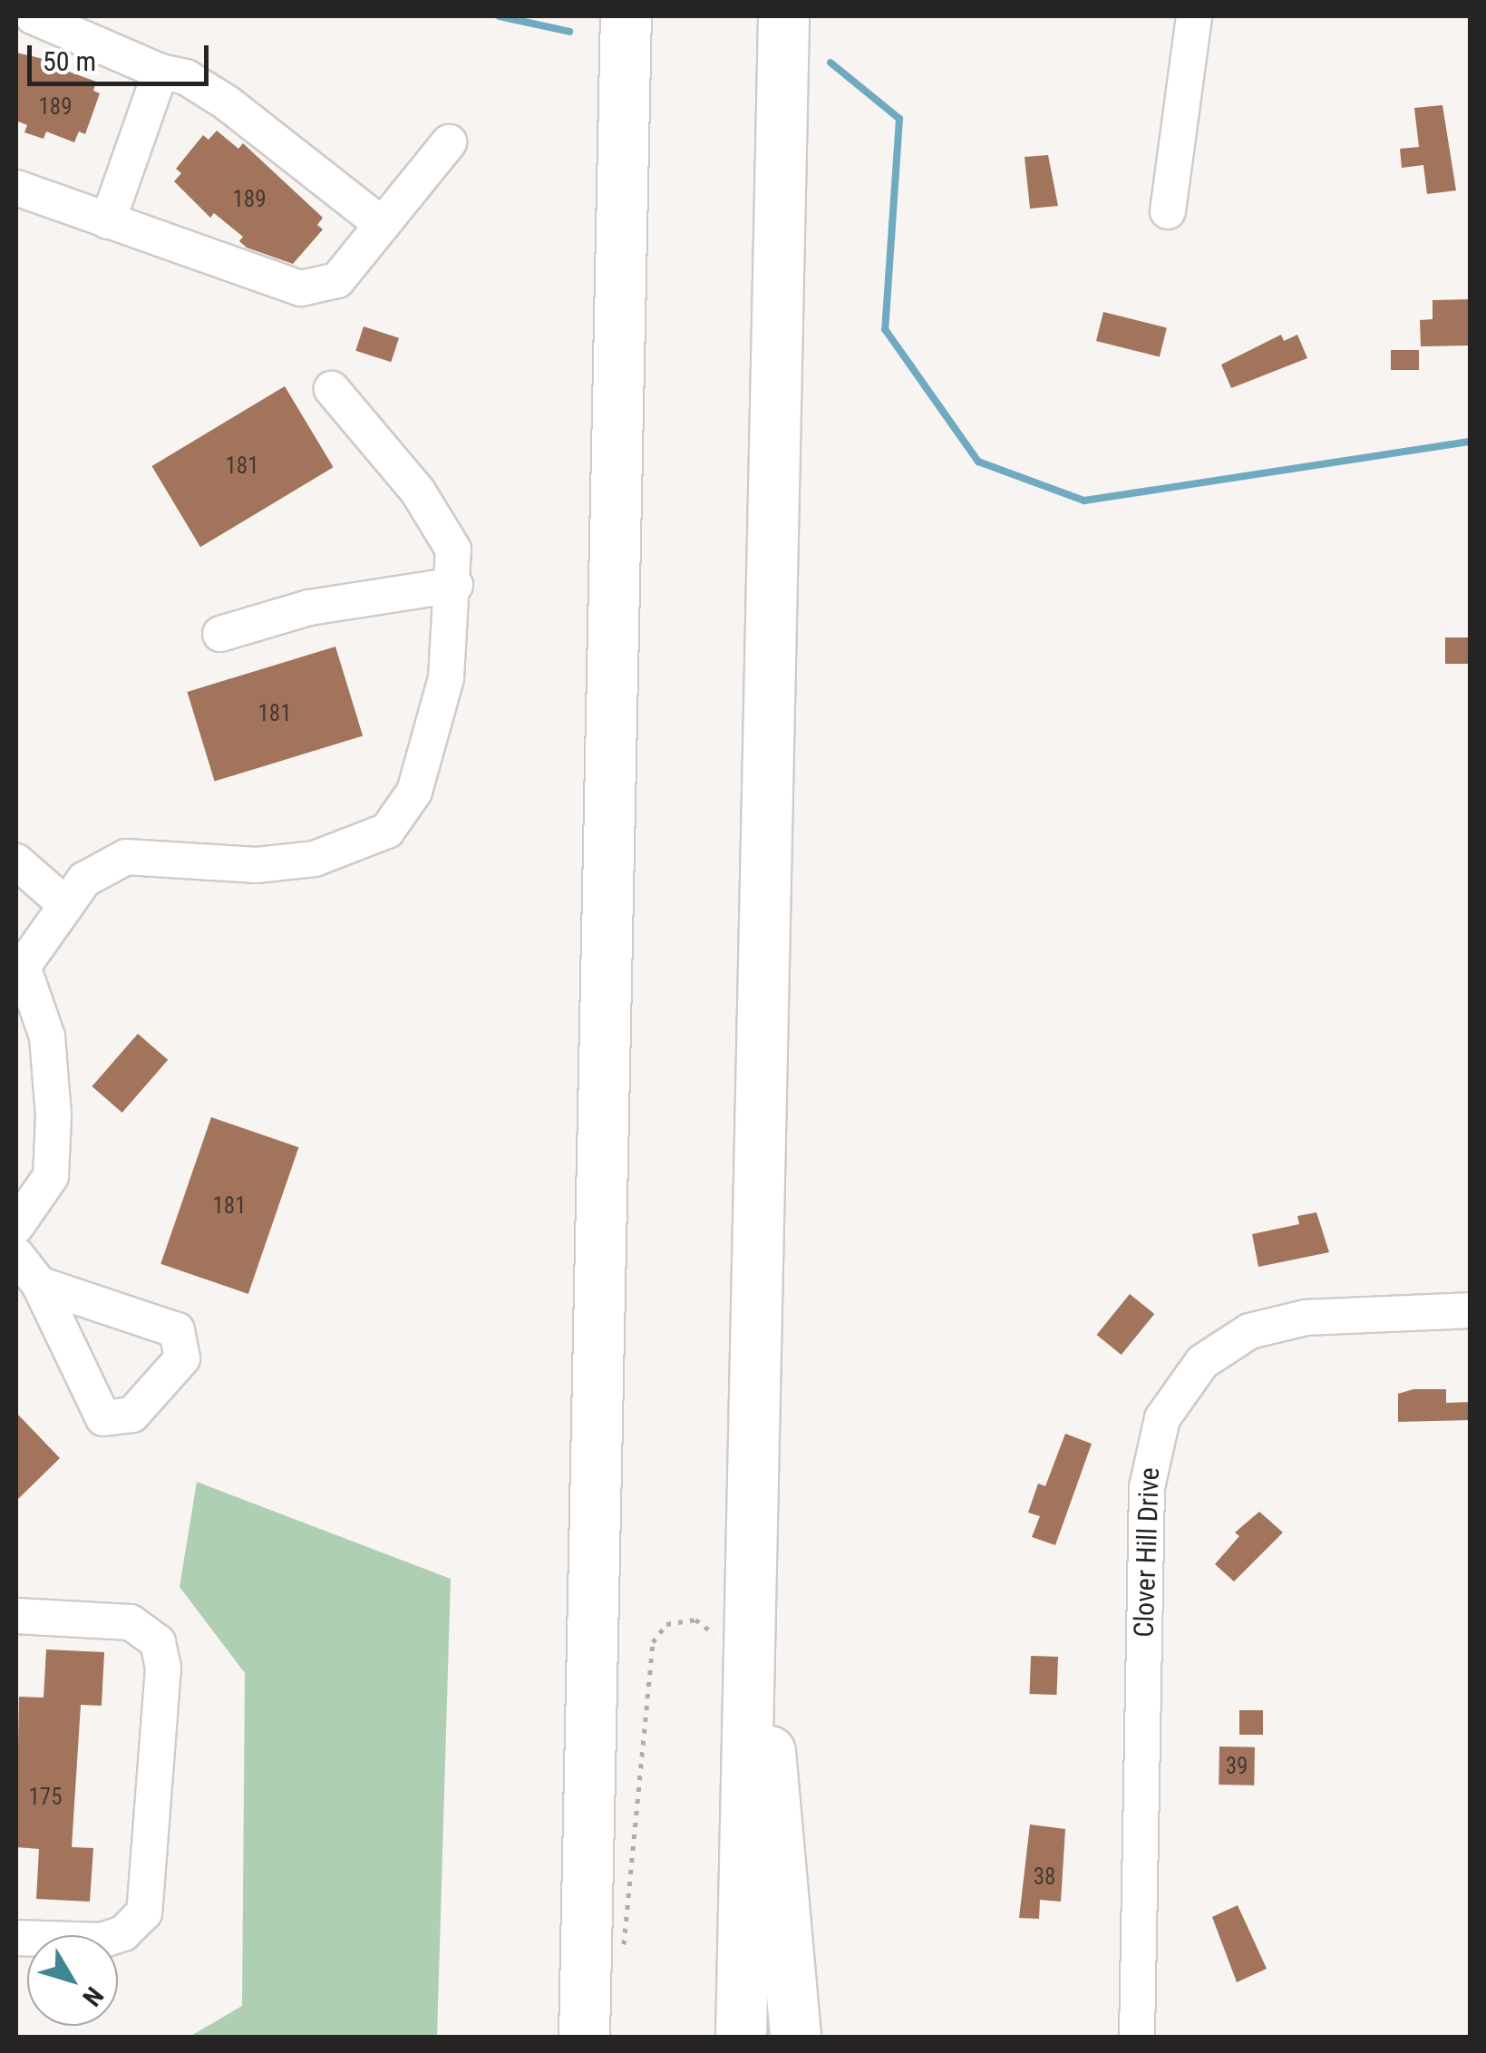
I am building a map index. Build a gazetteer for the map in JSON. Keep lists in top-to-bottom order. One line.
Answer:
{"streets":{"street":["Clover Hill Drive"]},"house_numbers":["189","189","181","181","181","39","175","38"],"scale_bar":"50 m","north":"bottom right"}
